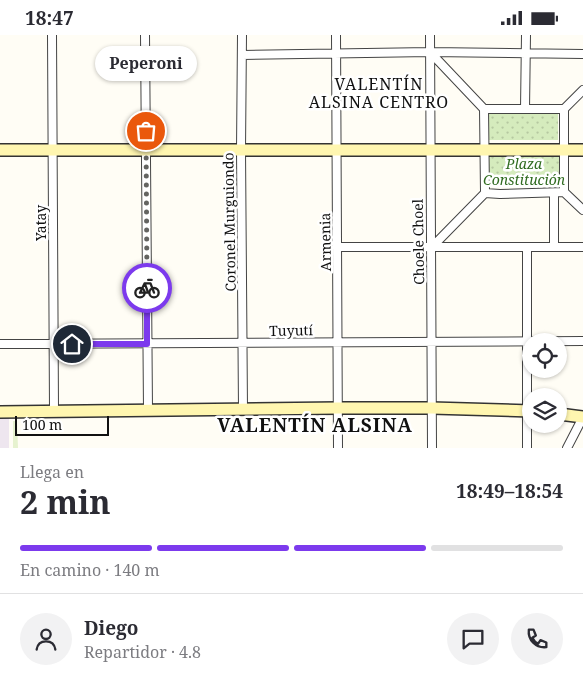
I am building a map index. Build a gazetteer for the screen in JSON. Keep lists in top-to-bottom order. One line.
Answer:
{"streets":{"street":["Coronel Murguiondo","Yatay","Armenia","Choele Choel","Tuyutí"]},"crossings":[["Coronel Murguiondo","Tuyutí"],["Yatay","Tuyutí"],["Armenia","Tuyutí"],["Choele Choel","Tuyutí"]],"districts":["VALENTÍN ALSINA CENTRO","VALENTÍN ALSINA"],"parks":["Plaza Constitución"],"places":["Peperoni"],"scale_bar":"100 m","page":{"status":"18:47","bubble":"Peperoni","scale":"100 m","heading":["2 min","Llega en","18:49–18:54"],"panel":["Diego","Repartidor · 4.8"],"bar":"En camino · 140 m"}}
